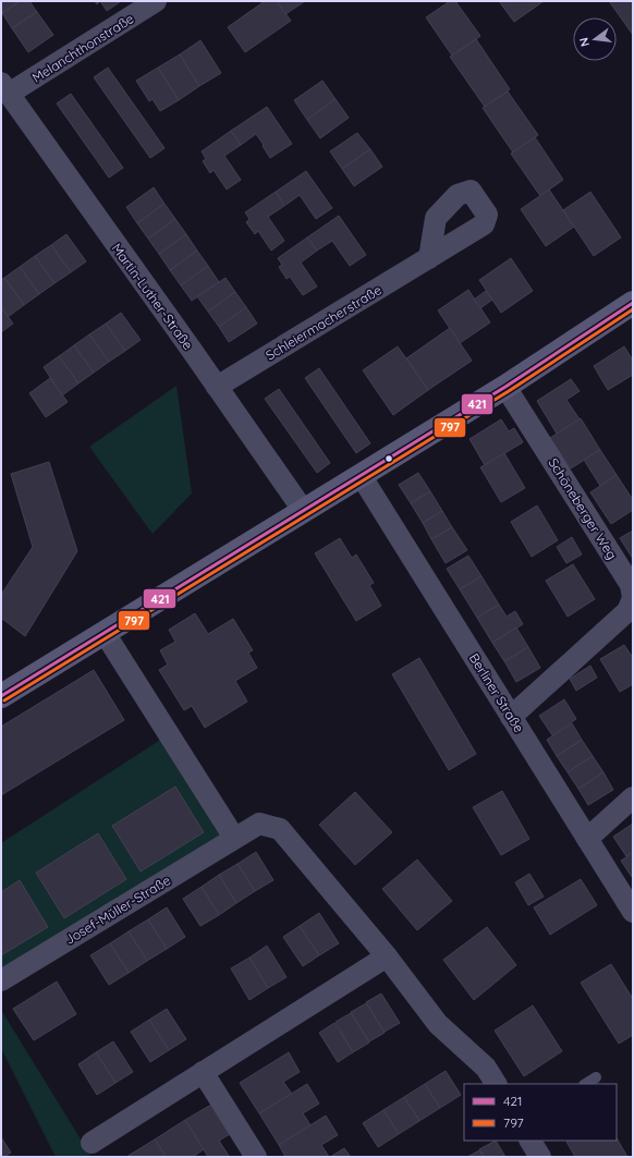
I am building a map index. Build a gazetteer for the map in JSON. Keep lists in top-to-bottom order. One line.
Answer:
{"streets":{"street":["Melanchthonstraße","Martin-Luther-Straße","Schleiermacherstraße","Schöneberger Weg","Berliner Straße","Josef-Müller-Straße"]},"crossings":[["Melanchthonstraße","Martin-Luther-Straße"],["Martin-Luther-Straße","Schleiermacherstraße"],["Schöneberger Weg","Berliner Straße"]],"lines":["transit line 421","transit line 797"],"legend":["421","797"],"north":"left"}
